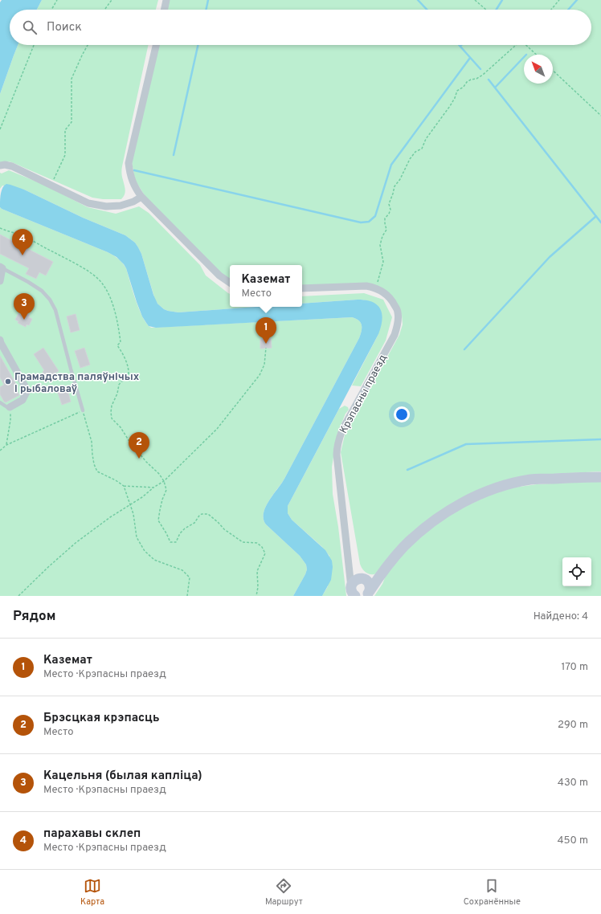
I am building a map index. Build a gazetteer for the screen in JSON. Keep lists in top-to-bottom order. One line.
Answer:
{"streets":{"street":["Крэпасны праезд"]},"places":["Грамадства паляўнічых і рыбаловаў"],"north":"top left","page":{"search":"Поиск","pins":["4","3","1","2"],"popup":["Каземат","Место"],"heading":["Рядом","Найдено: 4"],"list":[{"mark":"1","name":"Каземат","note":"Место · Крэпасны праезд","value":"170 m"},{"mark":"2","name":"Брэсцкая крэпасць","note":"Место","value":"290 m"},{"mark":"3","name":"Кацельня (былая капліца)","note":"Место · Крэпасны праезд","value":"430 m"},{"mark":"4","name":"парахавы склеп","note":"Место · Крэпасны праезд","value":"450 m"}],"nav":["Карта","Маршрут","Сохранённые"]}}
